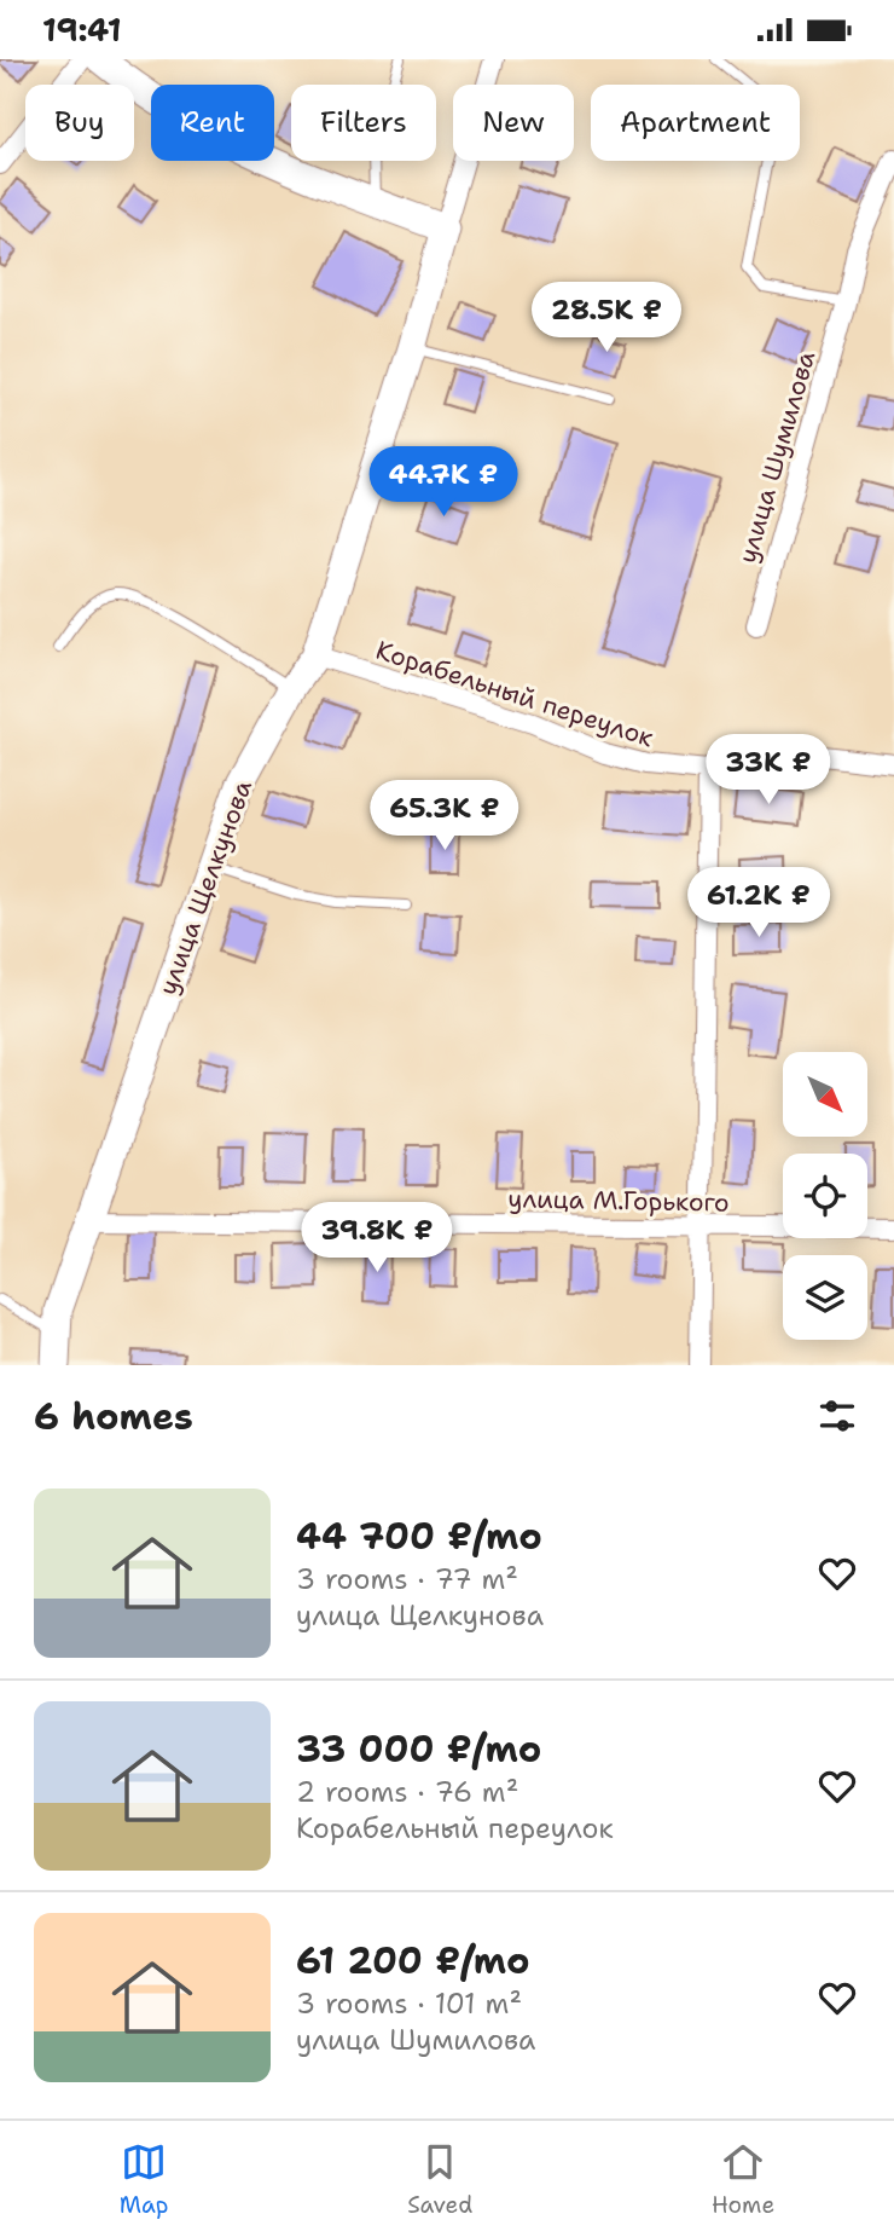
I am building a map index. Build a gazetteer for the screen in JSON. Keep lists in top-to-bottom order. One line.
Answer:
{"streets":{"main road":["улица Щелкунова"],"street":["улица Шумилова","Корабельный переулок","улица М.Горького"]},"crossings":[["Корабельный переулок","улица Щелкунова"],["улица Щелкунова","улица М.Горького"]],"north":"bottom right","page":{"status":"19:41","chip":["Buy","Rent","Filters","New","Apartment"],"price":["28.5K ₽","44.7K ₽","33K ₽","65.3K ₽","61.2K ₽","39.8K ₽"],"heading":"6 homes","list":[{"name":"44 700 ₽/mo","note":"3 rooms · 77 m² · улица Щелкунова"},{"name":"33 000 ₽/mo","note":"2 rooms · 76 m² · Корабельный переулок"},{"name":"61 200 ₽/mo","note":"3 rooms · 101 m² · улица Шумилова"}],"tabs":["Map","Saved","Home"]}}
